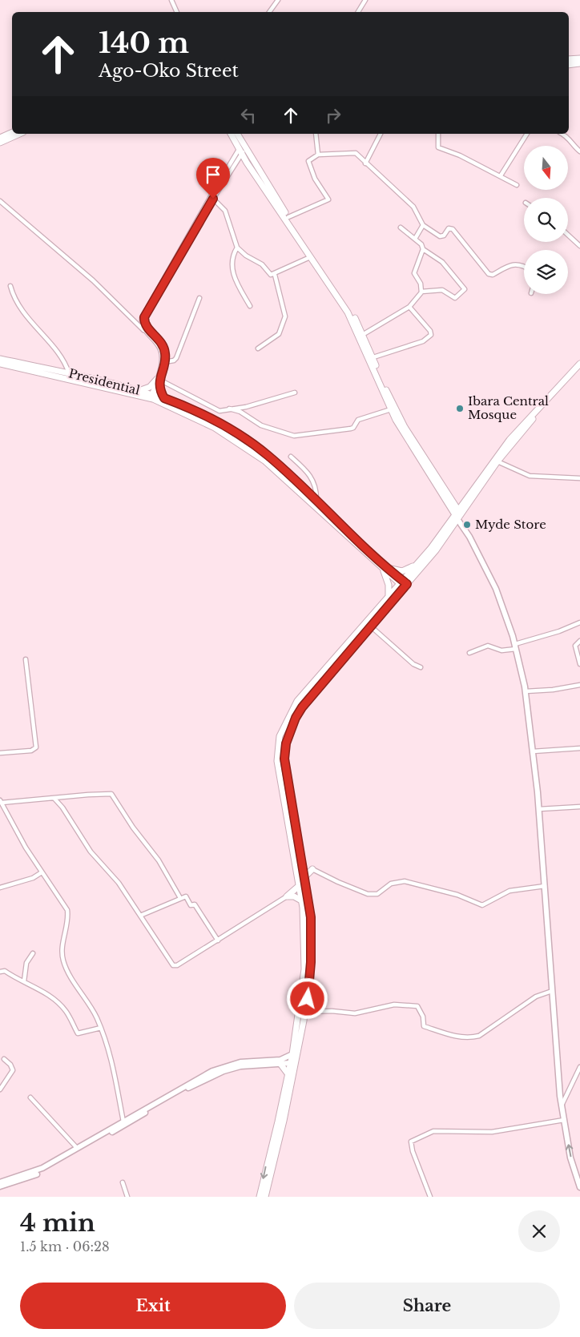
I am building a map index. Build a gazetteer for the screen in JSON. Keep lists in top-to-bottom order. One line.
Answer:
{"streets":{"main road":["Presidential"]},"places":["Ibara Central Mosque","Myde Store"],"north":"bottom","page":{"turn":["140 m","Ago-Oko Street"],"heading":["4 min","1.5 km · 06:28"],"buttons":["Exit","Share"]}}
